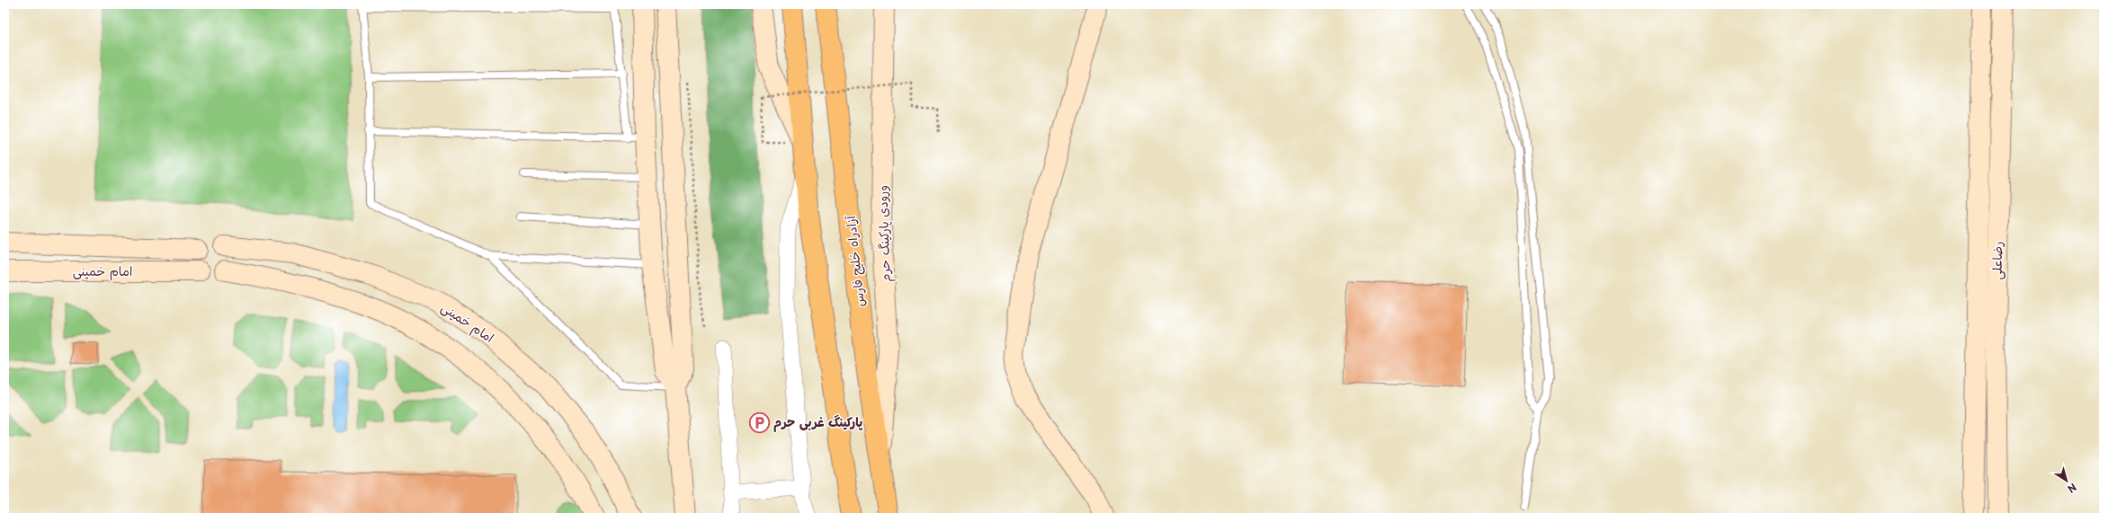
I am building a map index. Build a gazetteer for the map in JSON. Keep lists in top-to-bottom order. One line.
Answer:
{"streets":{"highway":["آزادراه خلیج فارس"],"street":["ورودی پارکینگ حرم","رضاعلی","امام خمینی"]},"crossings":[["ورودی پارکینگ حرم","آزادراه خلیج فارس"]],"places":{"parking":["پارکینگ غربی حرم"]},"north":"bottom right"}
